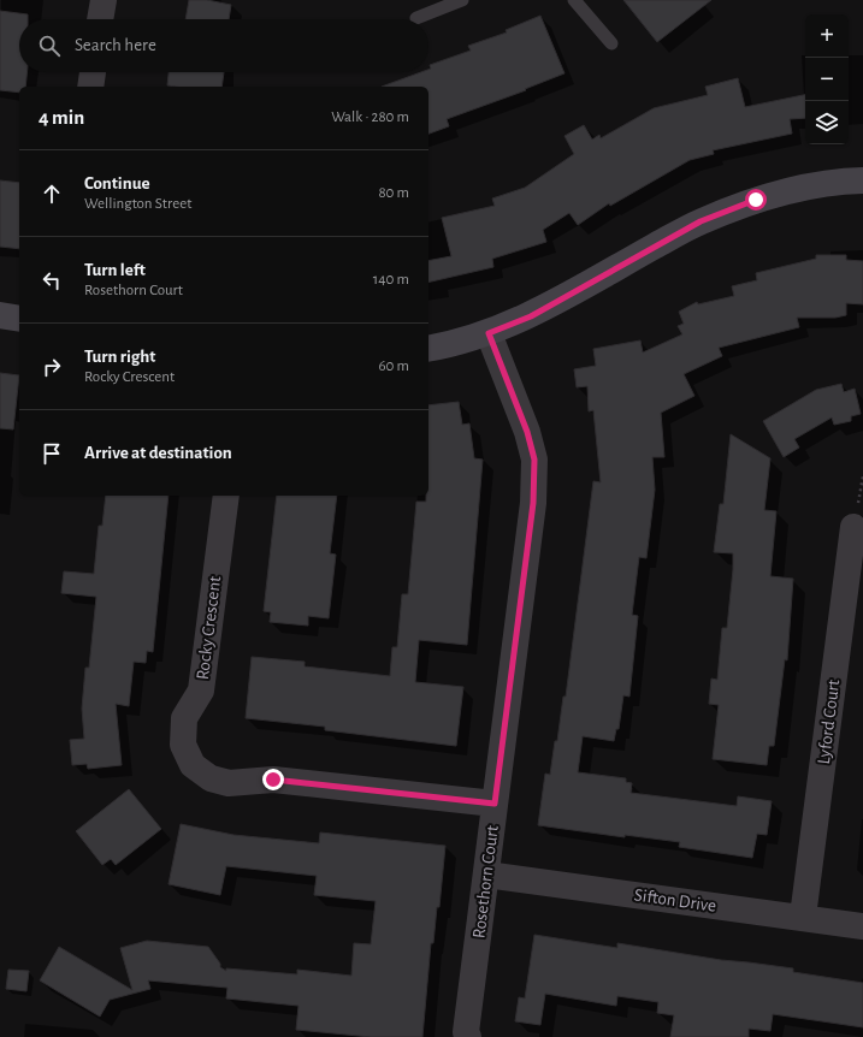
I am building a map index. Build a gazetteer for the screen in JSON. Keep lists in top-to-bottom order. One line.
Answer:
{"streets":{"street":["Rocky Crescent","Lyford Court","Rosethorn Court","Sifton Drive"]},"crossings":[["Rocky Crescent","Rosethorn Court"],["Lyford Court","Sifton Drive"],["Rosethorn Court","Sifton Drive"]],"page":{"map_buttons":["+","−"],"search":"Search here","heading":["4 min","Walk · 280 m"],"list":[["Continue","Wellington Street","80 m"],["Turn left","Rosethorn Court","140 m"],["Turn right","Rocky Crescent","60 m"],"Arrive at destination"]}}
